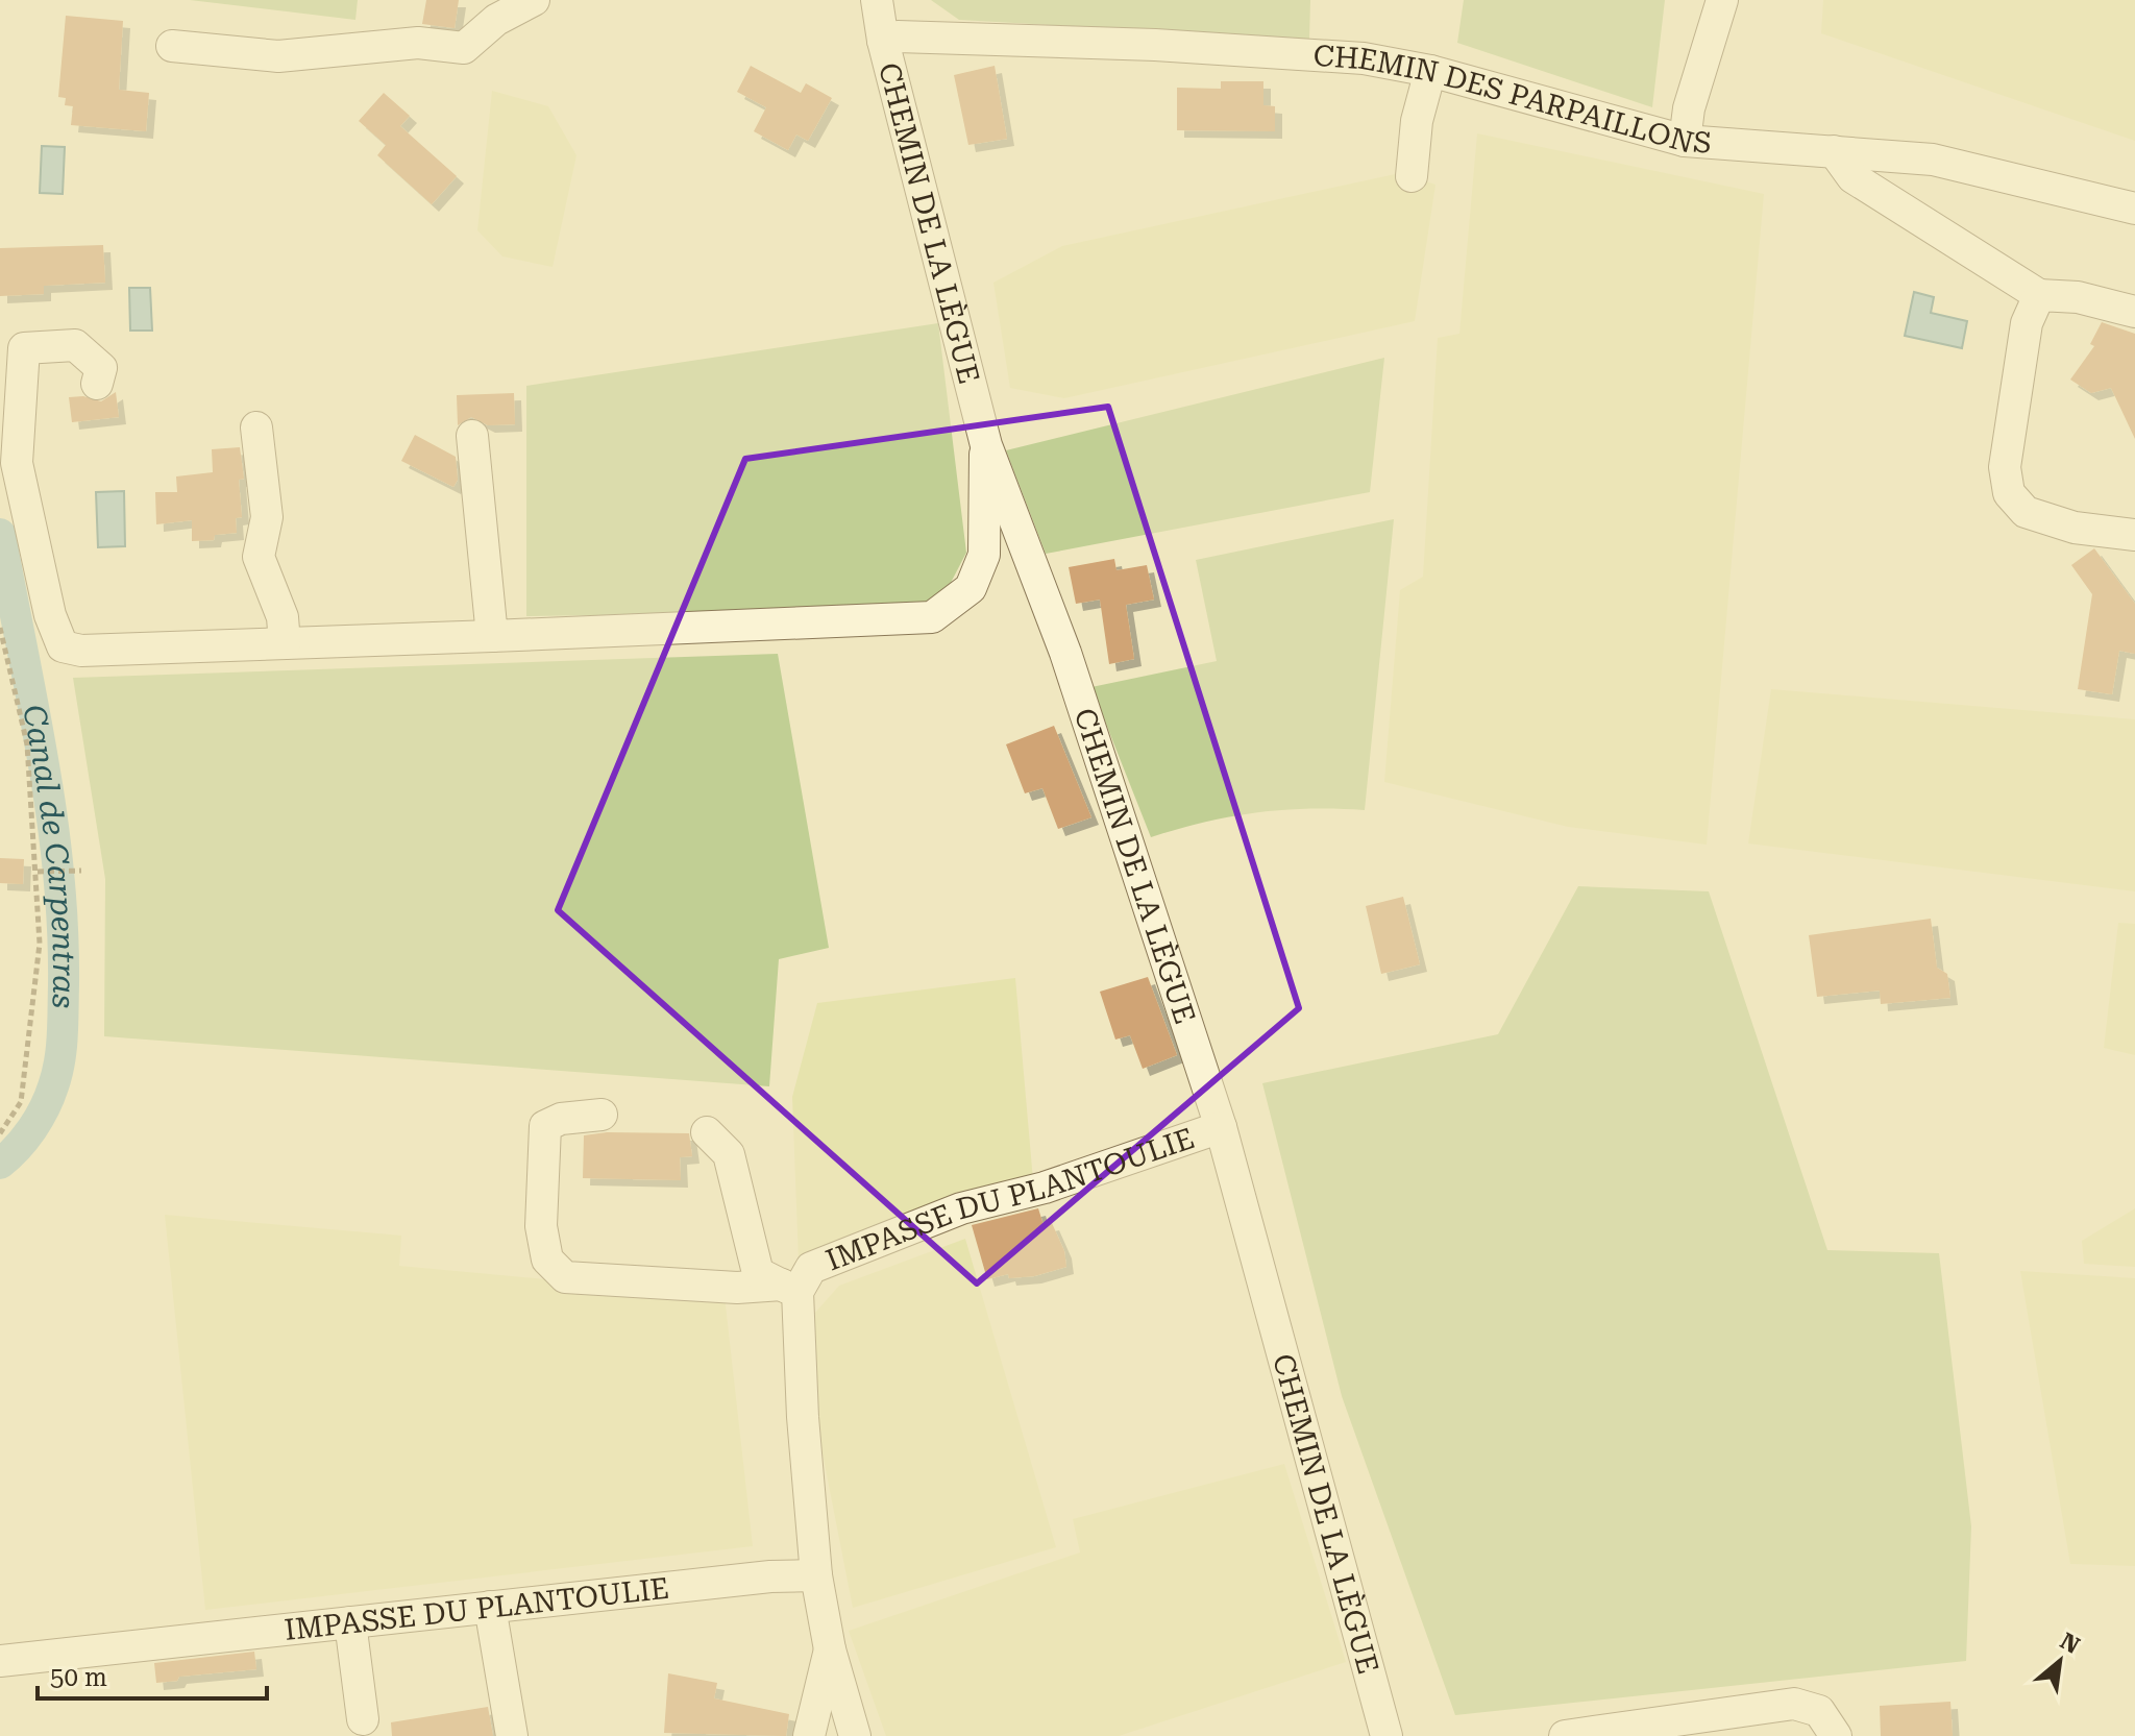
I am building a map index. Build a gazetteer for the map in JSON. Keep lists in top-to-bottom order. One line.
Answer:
{"streets":{"street":["CHEMIN DES PARPAILLONS","CHEMIN DE LA LÈGUE","IMPASSE DU PLANTOULIE"]},"crossings":[["CHEMIN DES PARPAILLONS","CHEMIN DE LA LÈGUE"],["CHEMIN DE LA LÈGUE","IMPASSE DU PLANTOULIE"]],"water":["Canal de Carpentras"],"scale_bar":"50 m","north":"top right"}
